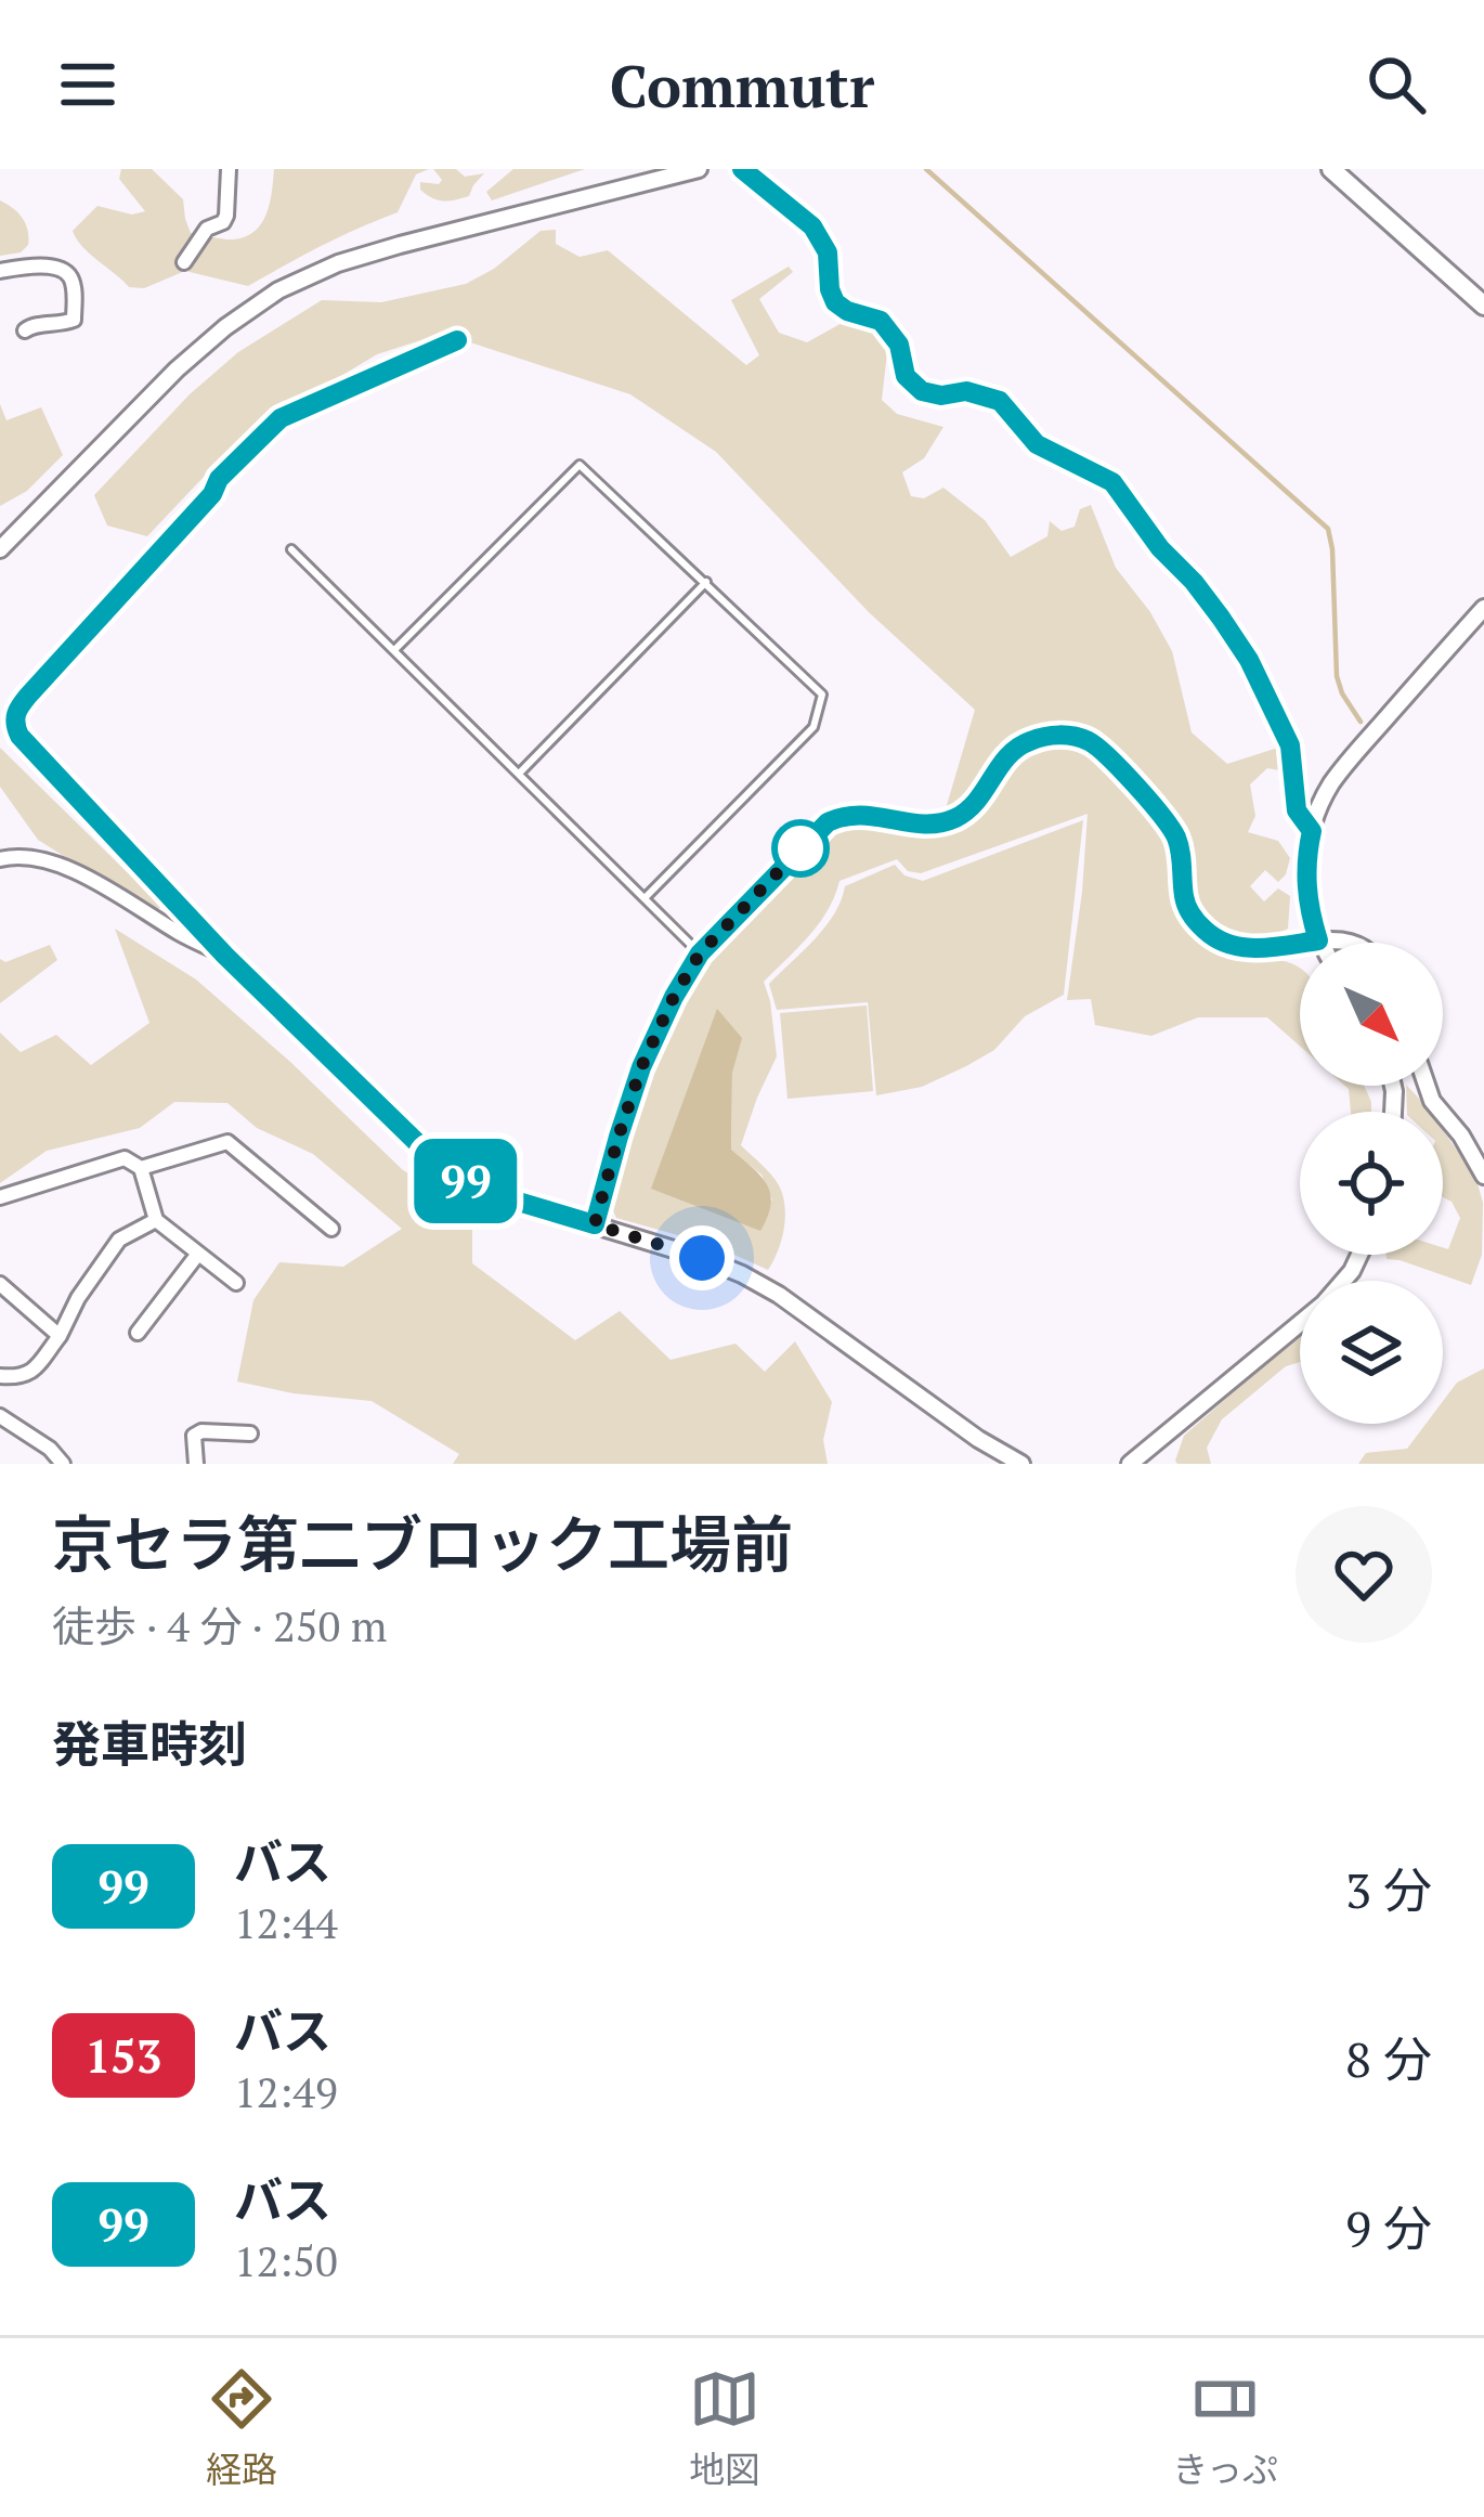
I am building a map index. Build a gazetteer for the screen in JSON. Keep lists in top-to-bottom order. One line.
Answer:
{"lines":["bus line 99"],"north":"bottom right","page":{"header":"Commutr","on_map":"99","heading":[["京セラ第二ブロック工場前","徒歩 · 4 分 · 250 m"],"発車時刻"],"list":[{"mark":"99","name":"バス","note":"12:44","value":"3 分"},{"mark":"153","name":"バス","note":"12:49","value":"8 分"},{"mark":"99","name":"バス","note":"12:50","value":"9 分"}],"tabs":["経路","地図","きっぷ"]}}
